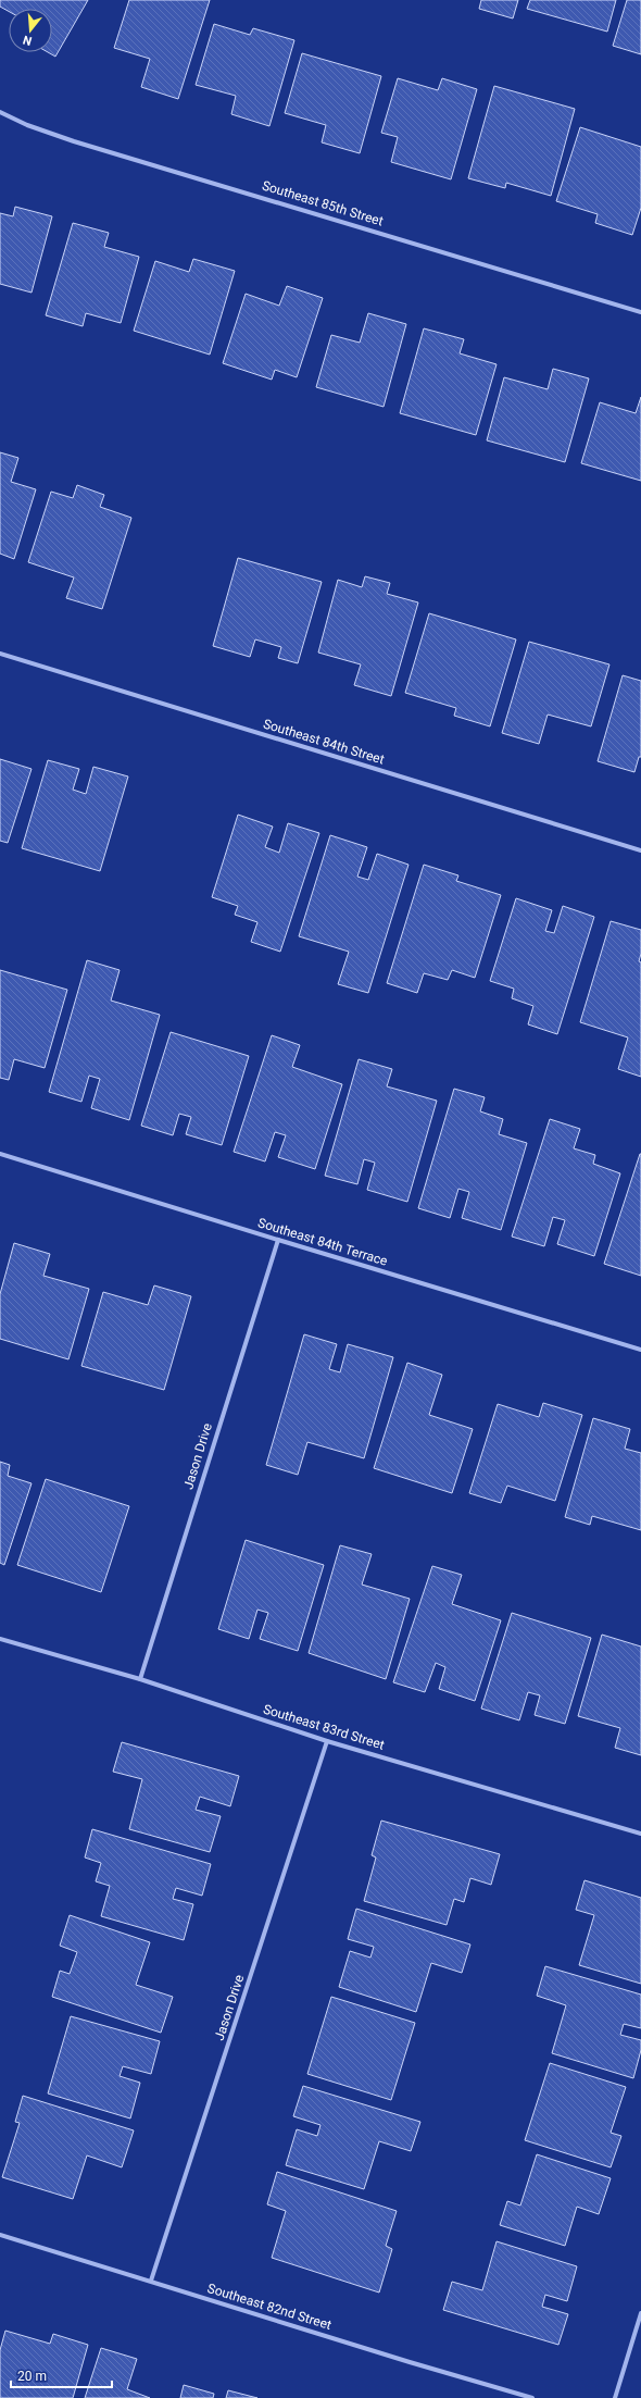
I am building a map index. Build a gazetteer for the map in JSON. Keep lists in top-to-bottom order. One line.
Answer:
{"streets":{"street":["Southeast 85th Street","Southeast 84th Street","Southeast 84th Terrace","Jason Drive","Southeast 83rd Street","Southeast 82nd Street"]},"crossings":[["Southeast 84th Terrace","Jason Drive"],["Jason Drive","Southeast 83rd Street"],["Jason Drive","Southeast 82nd Street"]],"scale_bar":"20 m","north":"bottom"}
